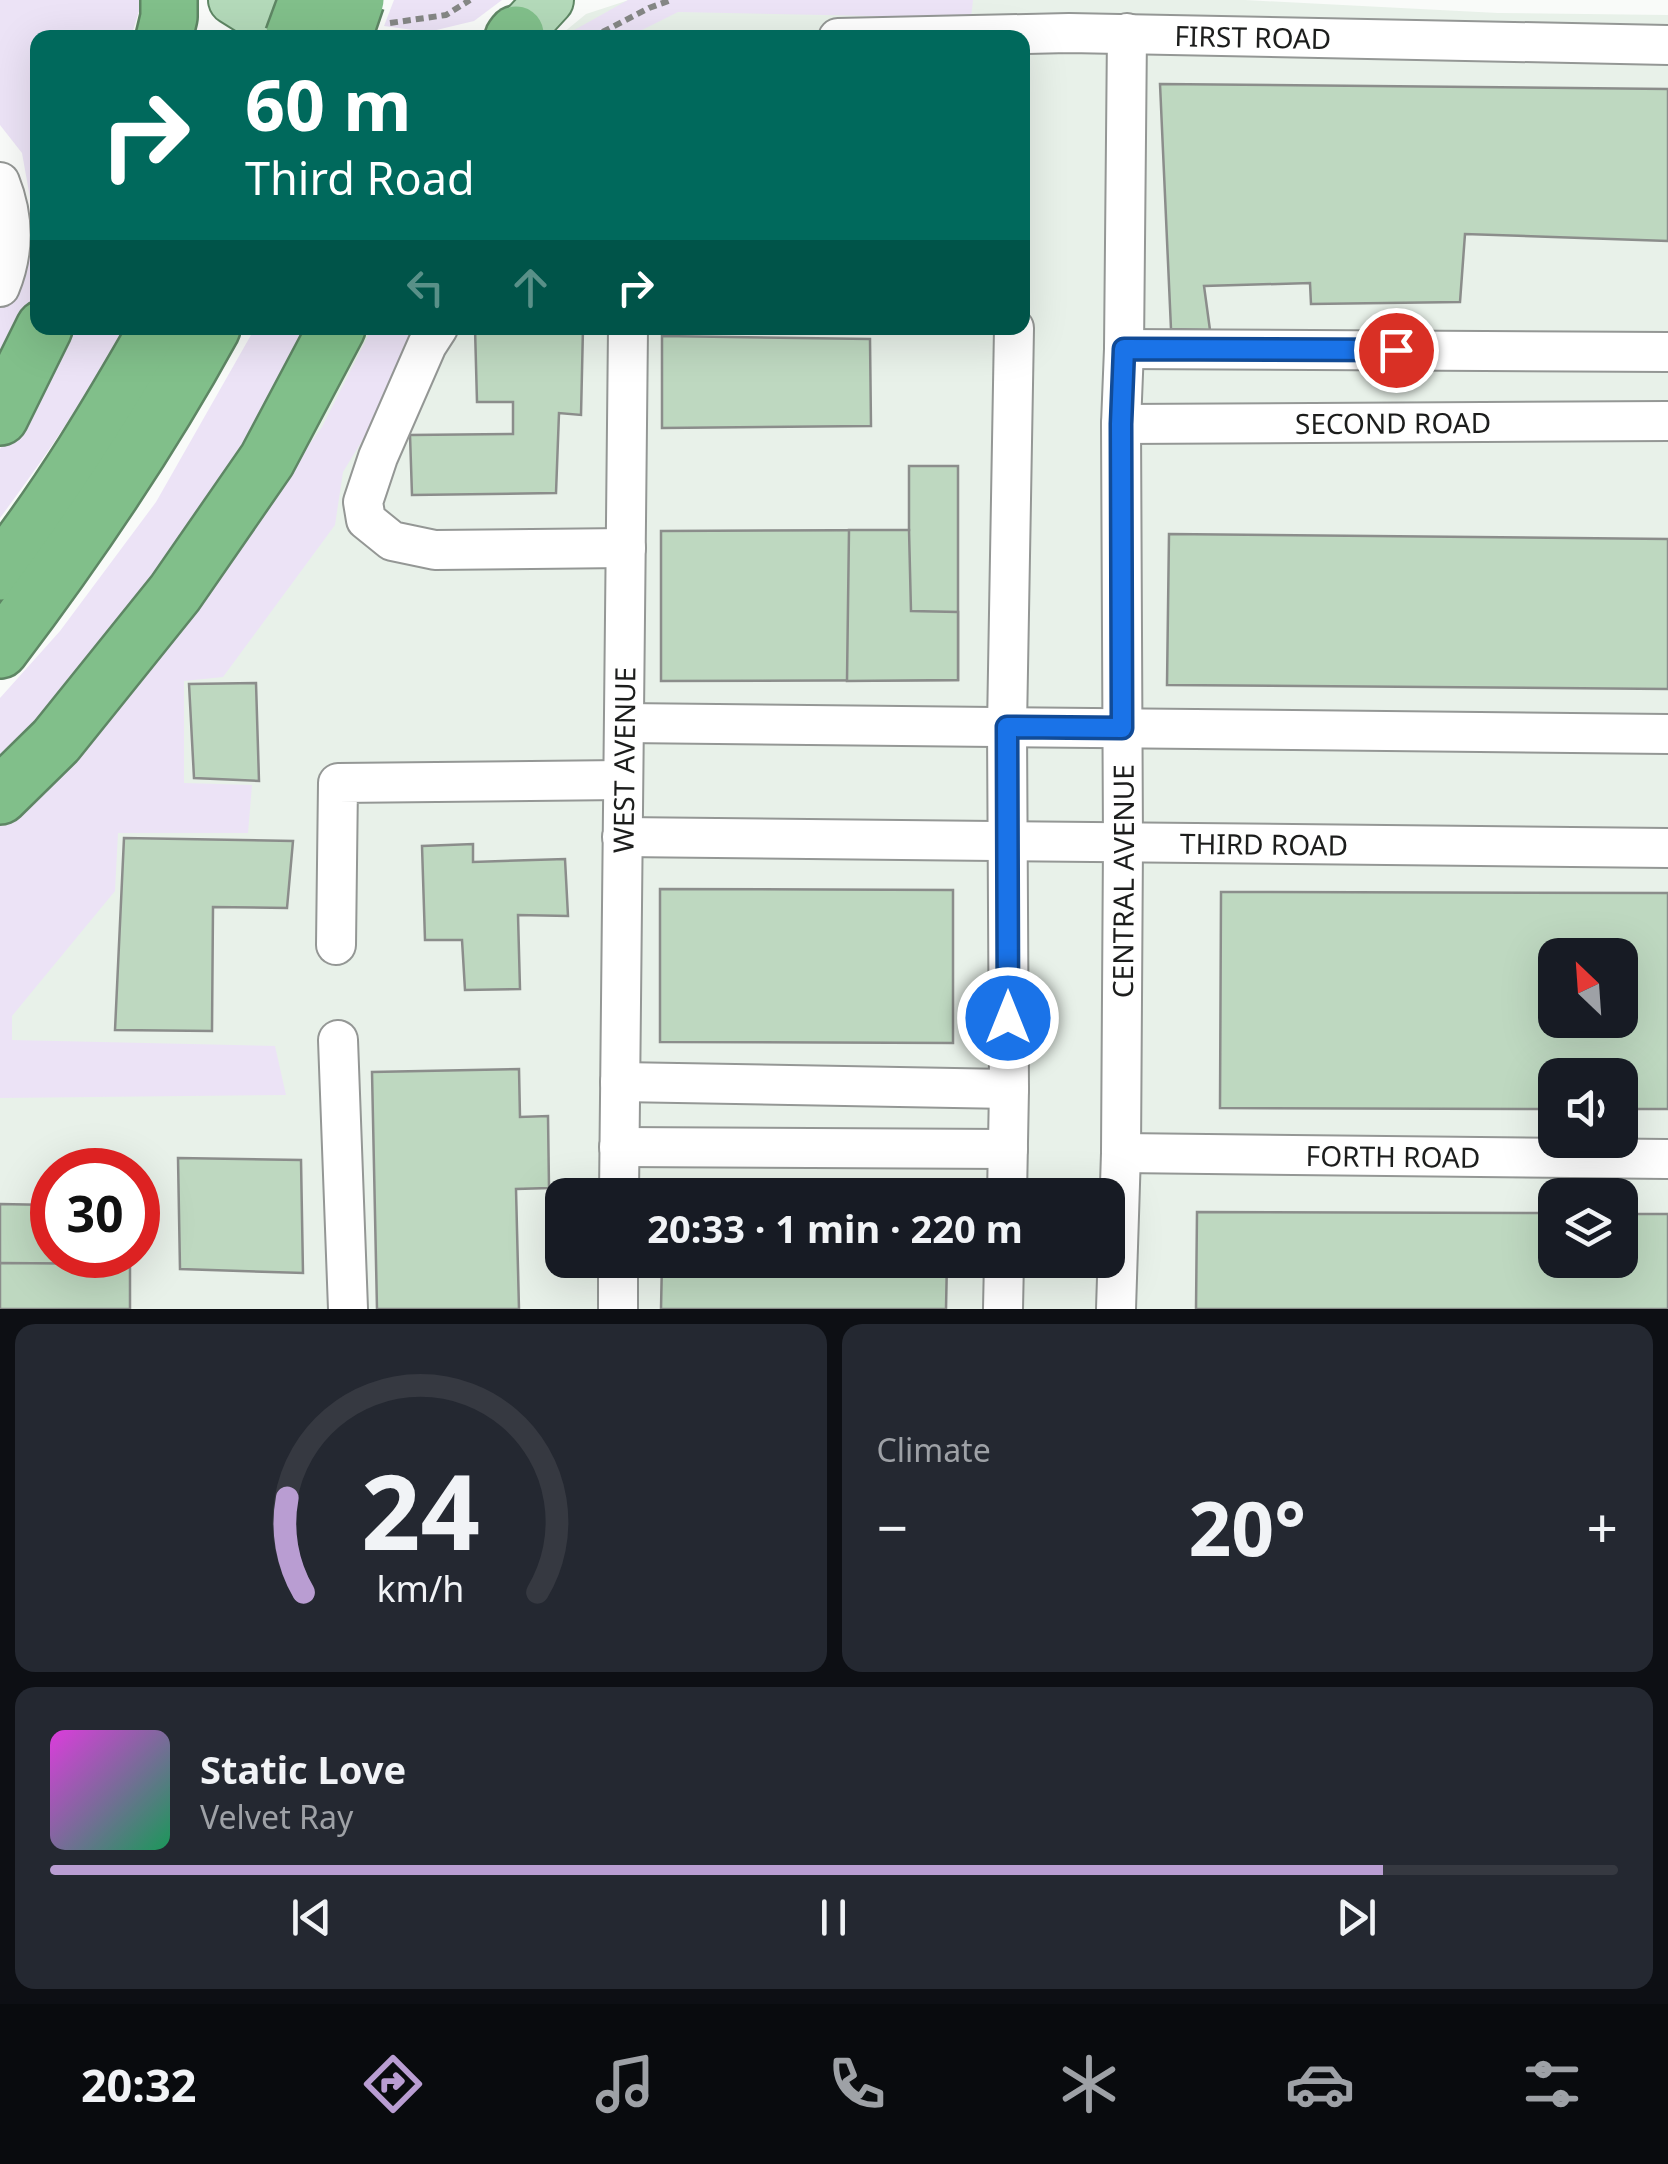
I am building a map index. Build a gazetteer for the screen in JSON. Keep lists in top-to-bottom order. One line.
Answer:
{"streets":{"street":["FIRST ROAD","SECOND ROAD","WEST AVENUE","THIRD ROAD","CENTRAL AVENUE","FORTH ROAD"]},"crossings":[["FIRST ROAD","CENTRAL AVENUE"],["SECOND ROAD","CENTRAL AVENUE"],["WEST AVENUE","THIRD ROAD"],["THIRD ROAD","CENTRAL AVENUE"],["CENTRAL AVENUE","FORTH ROAD"]],"north":"top left","page":{"turn":["60 m","Third Road"],"limit":"30","trip":"20:33 · 1 min · 220 m","tile":"Climate","heat":["−","20°","+"],"song":["Static Love","Velvet Ray"],"tabs":"20:32","gauge":["24","km/h"]}}
